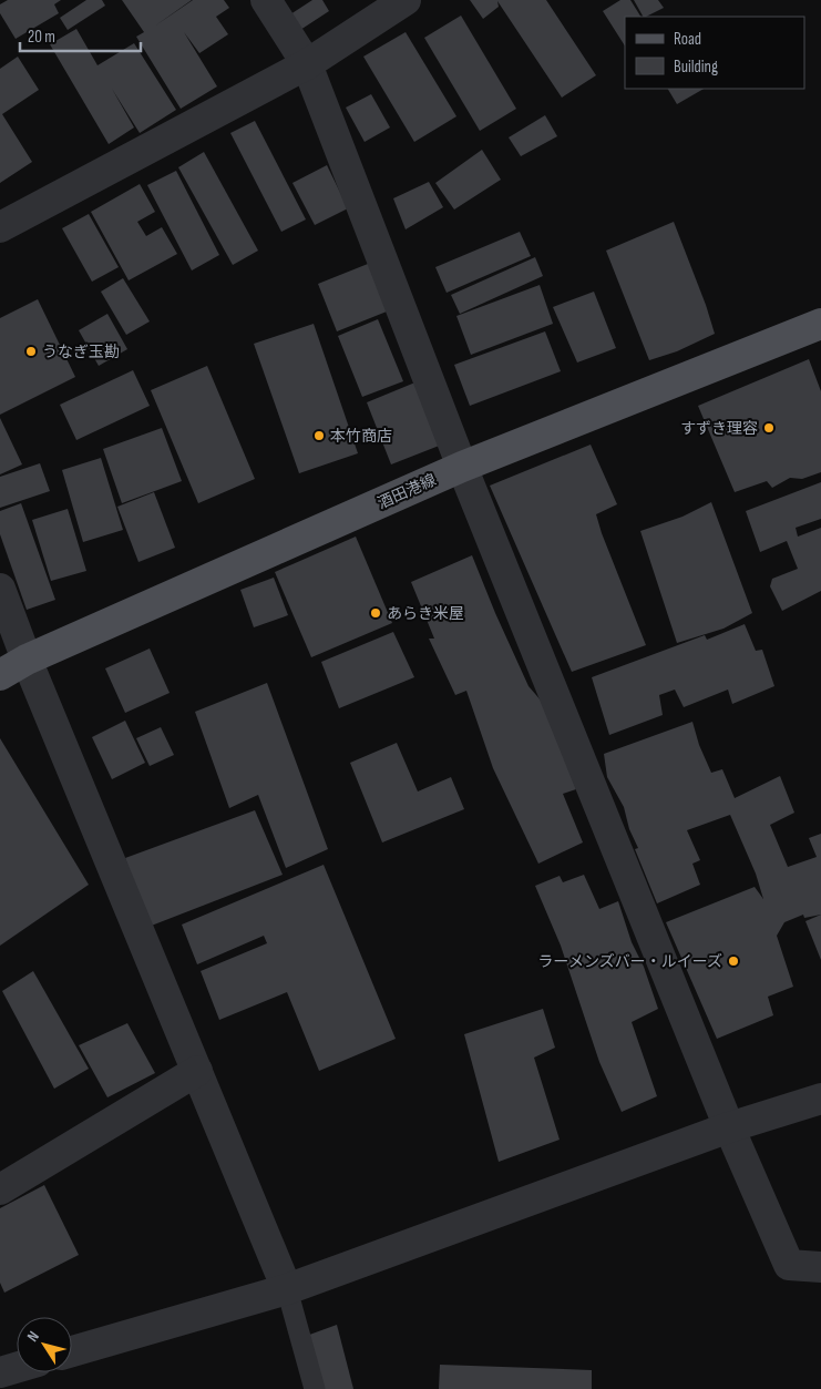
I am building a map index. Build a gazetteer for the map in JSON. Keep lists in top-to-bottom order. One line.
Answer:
{"streets":{"main road":["酒田港線"]},"places":["うなぎ玉勘","すずき理容","本竹商店","あらき米屋","ラーメンズバー・ルイーズ"],"legend":["Road","Building"],"scale_bar":"20 m","north":"top left"}
